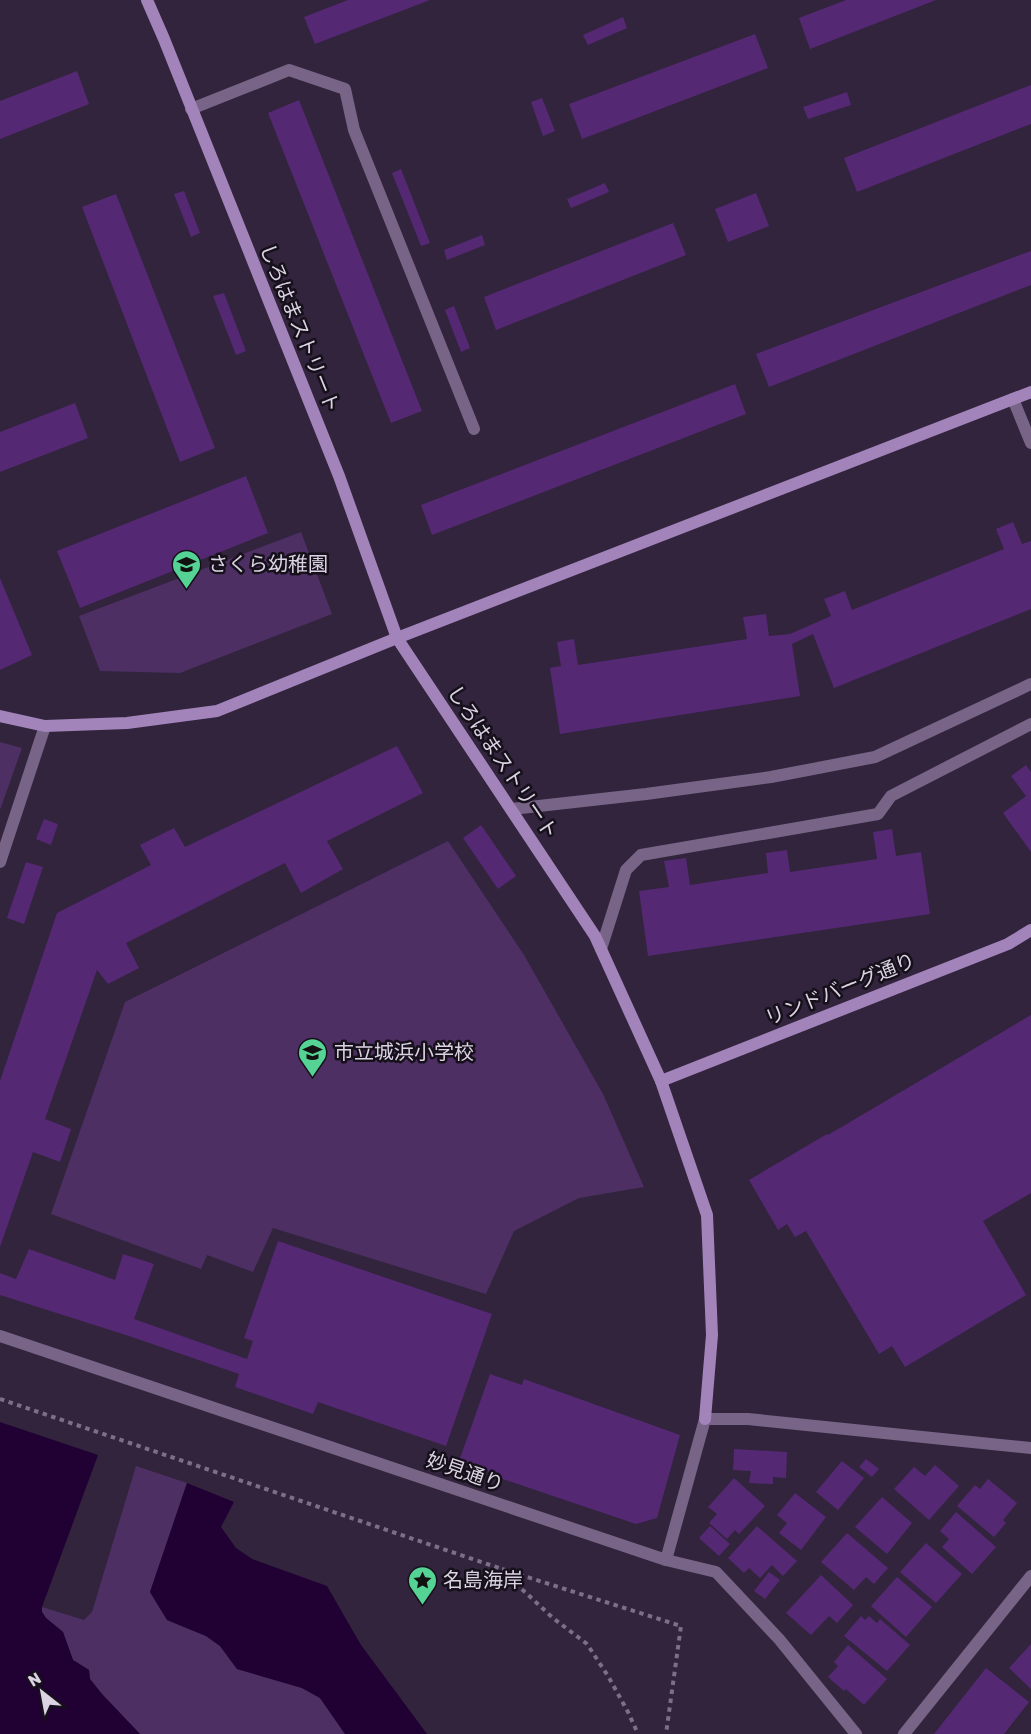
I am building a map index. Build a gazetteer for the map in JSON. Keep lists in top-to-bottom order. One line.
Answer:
{"streets":{"street":["しろはまストリート","リンドバーグ通り","妙見通り"]},"crossings":[["しろはまストリート","リンドバーグ通り"],["しろはまストリート","妙見通り"]],"places":{"school or university":["さくら幼稚園","市立城浜小学校"],"place":["名島海岸"]},"north":"top left"}
